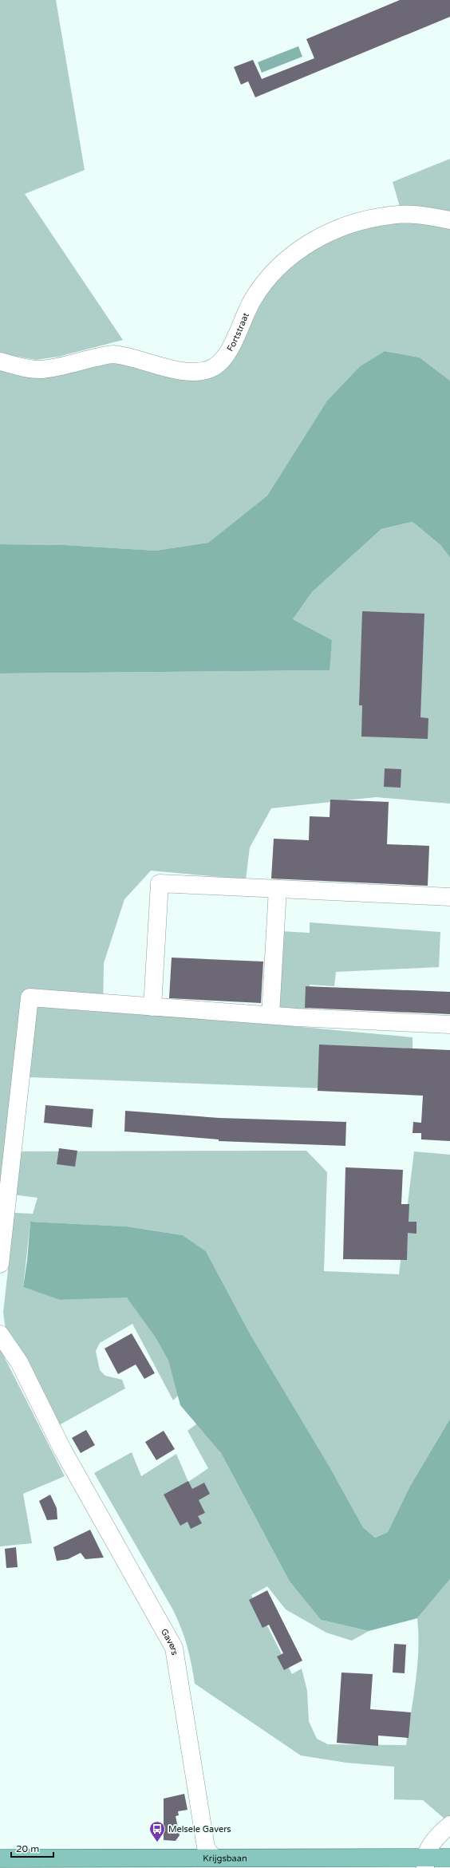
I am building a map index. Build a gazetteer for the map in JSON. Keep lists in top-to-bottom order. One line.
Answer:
{"streets":{"main road":["Krijgsbaan"],"street":["Fortstraat","Gavers"]},"crossings":[["Gavers","Krijgsbaan"]],"places":{"bus stop":["Melsele Gavers"]},"scale_bar":"20 m"}
